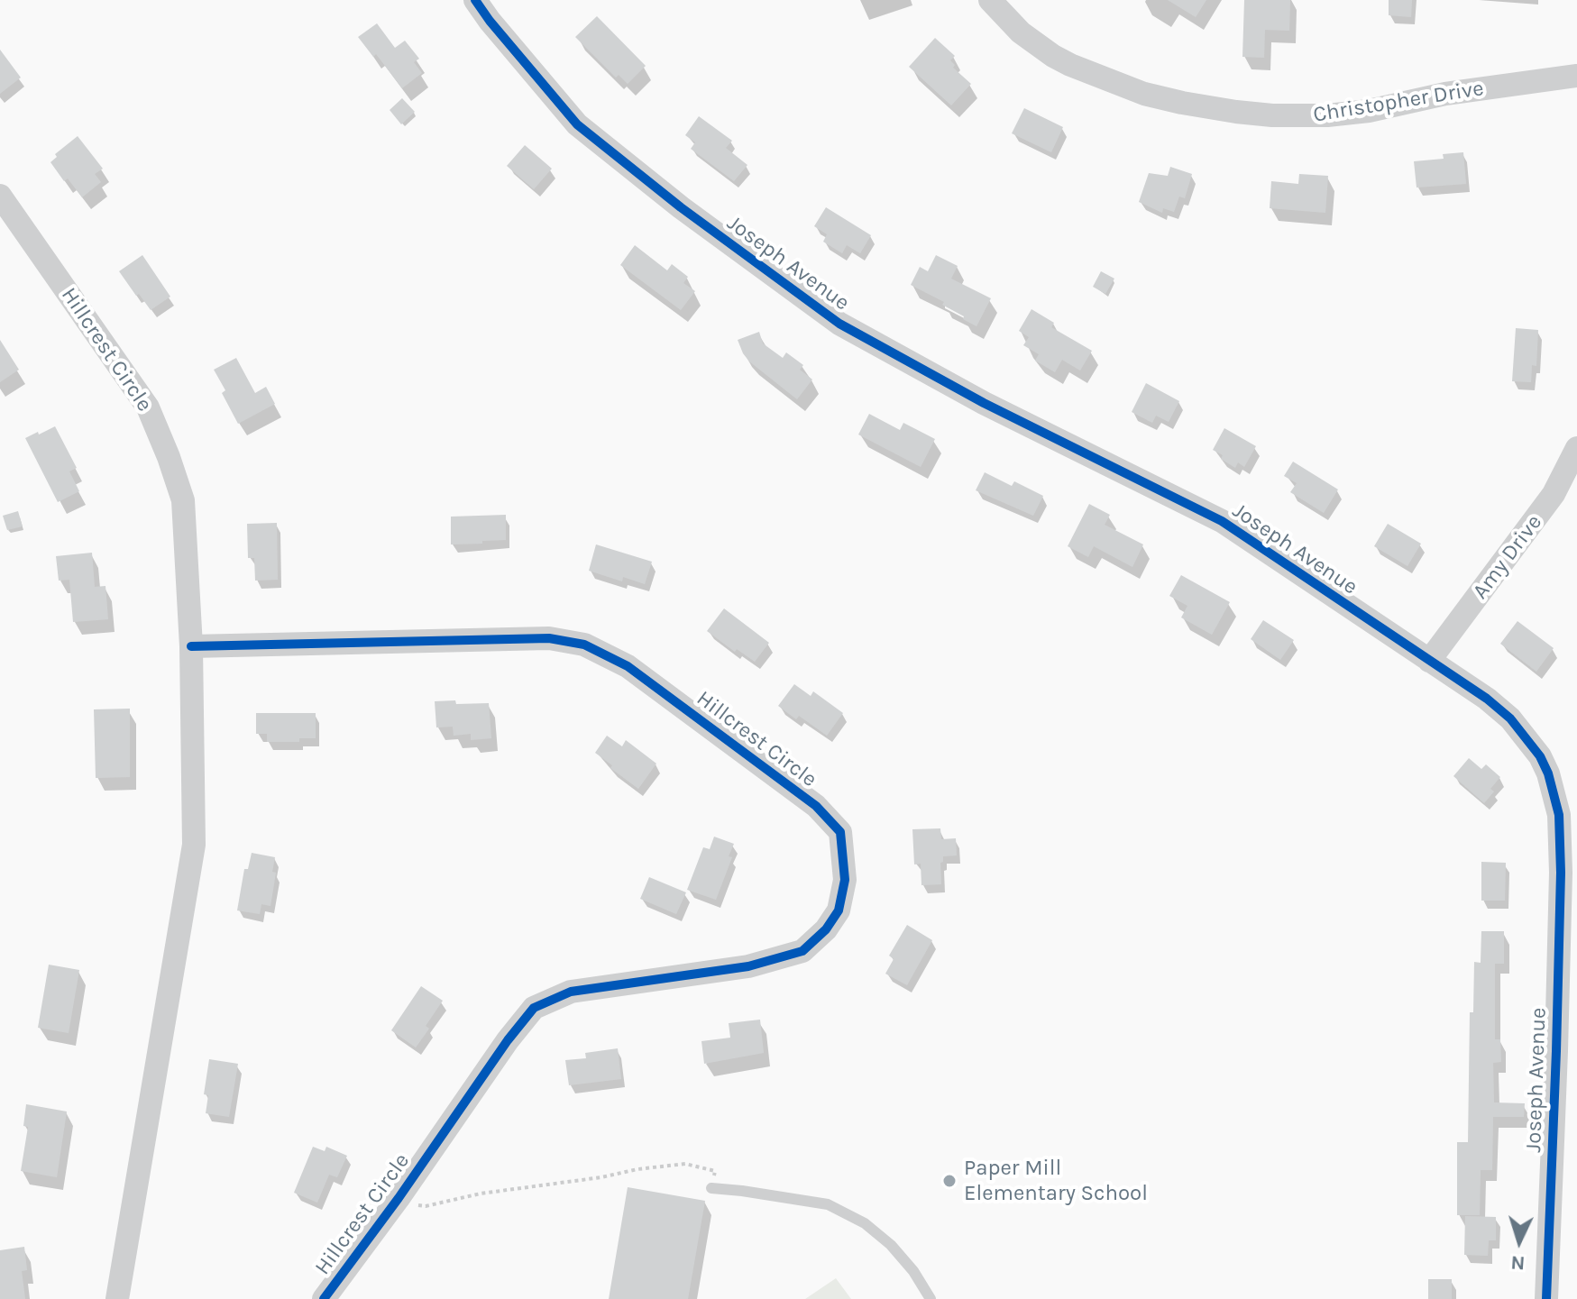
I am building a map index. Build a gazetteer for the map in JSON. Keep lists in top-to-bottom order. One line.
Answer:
{"streets":{"street":["Christopher Drive","Joseph Avenue","Hillcrest Circle","Amy Drive"]},"crossings":[["Joseph Avenue","Amy Drive"]],"places":["Paper Mill Elementary School"],"north":"bottom"}
